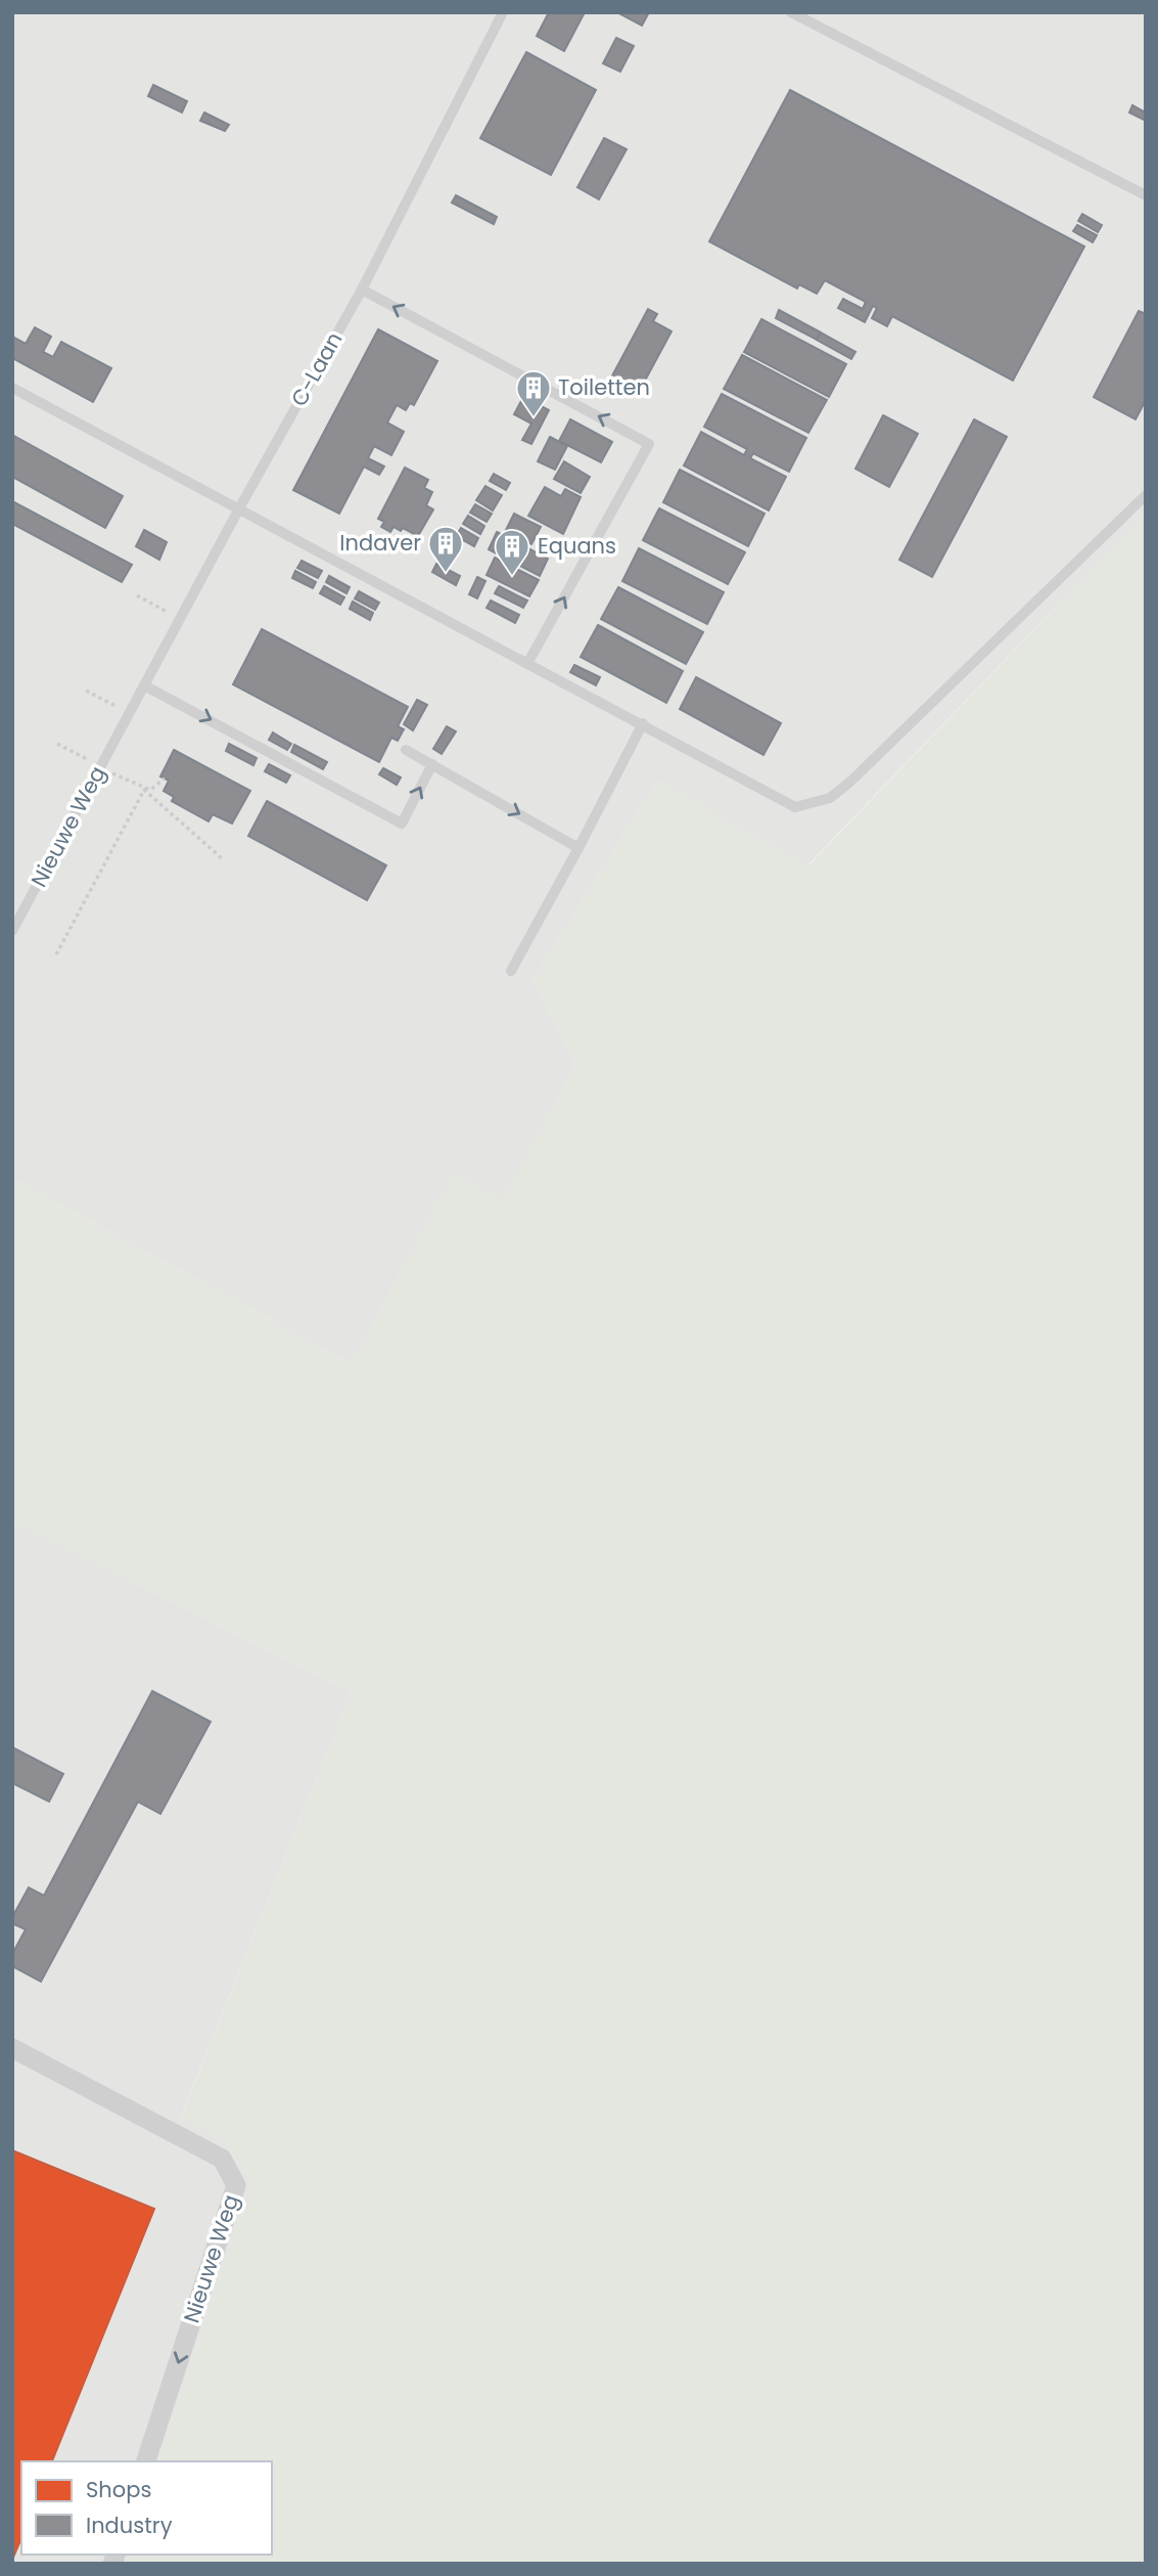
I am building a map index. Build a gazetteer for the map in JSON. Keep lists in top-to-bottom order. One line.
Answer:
{"streets":{"street":["Nieuwe Weg"],"lane":["C-Laan"]},"crossings":[["C-Laan","Nieuwe Weg"]],"places":{"building":["Toiletten","Indaver","Equans"]},"legend":["Shops","Industry"]}
